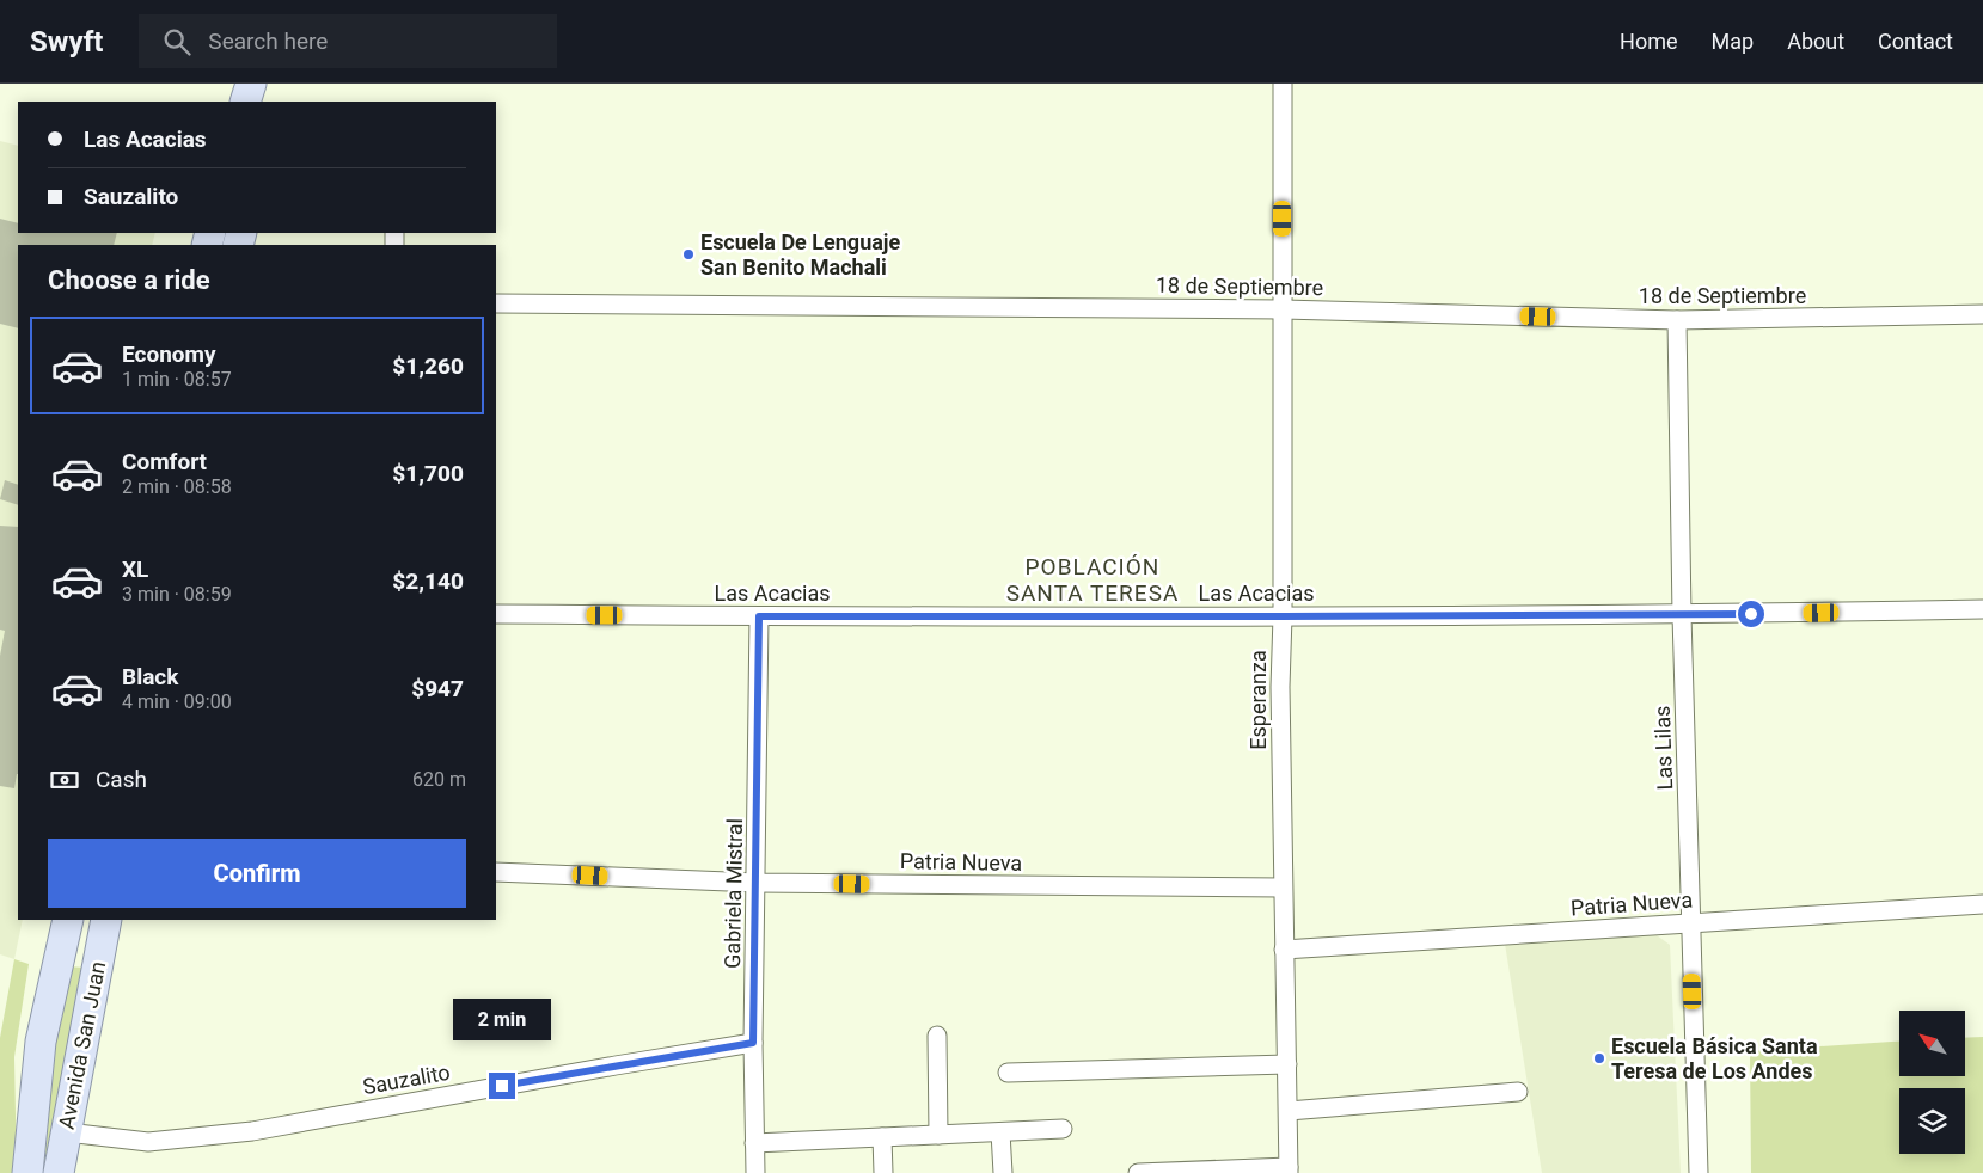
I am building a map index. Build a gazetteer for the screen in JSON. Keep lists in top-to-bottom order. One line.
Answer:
{"streets":{"main road":["Avenida San Juan"],"street":["18 de Septiembre","Las Acacias","Esperanza","Las Lilas","Patria Nueva","Gabriela Mistral","Sauzalito"]},"crossings":[["18 de Septiembre","Esperanza"],["18 de Septiembre","Las Lilas"],["Las Acacias","Esperanza"],["Las Acacias","Las Lilas"],["Las Acacias","Gabriela Mistral"],["Esperanza","Patria Nueva"],["Las Lilas","Patria Nueva"],["Patria Nueva","Gabriela Mistral"],["Gabriela Mistral","Sauzalito"],["Avenida San Juan","Sauzalito"]],"districts":["POBLACIÓN SANTA TERESA"],"places":["Escuela De Lenguaje San Benito Machali","Escuela Básica Santa Teresa de Los Andes"],"north":"top left","page":{"header":"Swyft","search":"Search here","nav":["Home","Map","About","Contact"],"banner":["Las Acacias","Sauzalito"],"heading":"Choose a ride","list":[{"name":"Economy","note":"1 min · 08:57","value":"$1,260"},{"name":"Comfort","note":"2 min · 08:58","value":"$1,700"},{"name":"XL","note":"3 min · 08:59","value":"$2,140"},{"name":"Black","note":"4 min · 09:00","value":"$947"}],"pay":["Cash","620 m"],"buttons":"Confirm","bubble":"2 min"}}
